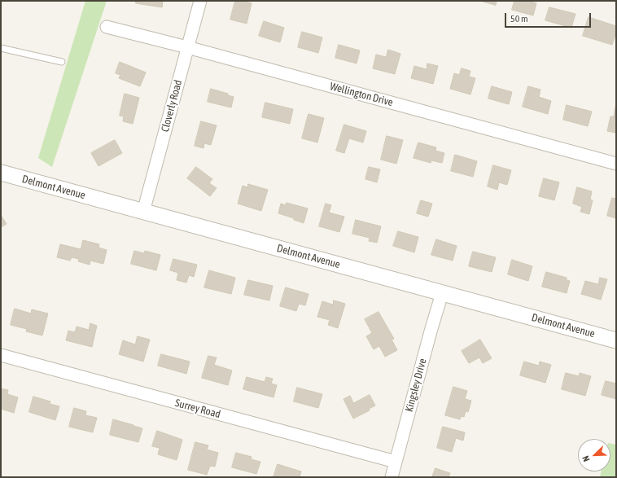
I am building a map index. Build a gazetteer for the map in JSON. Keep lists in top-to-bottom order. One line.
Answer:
{"streets":{"street":["Wellington Drive","Cloverly Road","Delmont Avenue","Kingsley Drive","Surrey Road"]},"crossings":[["Wellington Drive","Cloverly Road"],["Cloverly Road","Delmont Avenue"],["Delmont Avenue","Kingsley Drive"],["Kingsley Drive","Surrey Road"]],"scale_bar":"50 m","north":"bottom left"}
